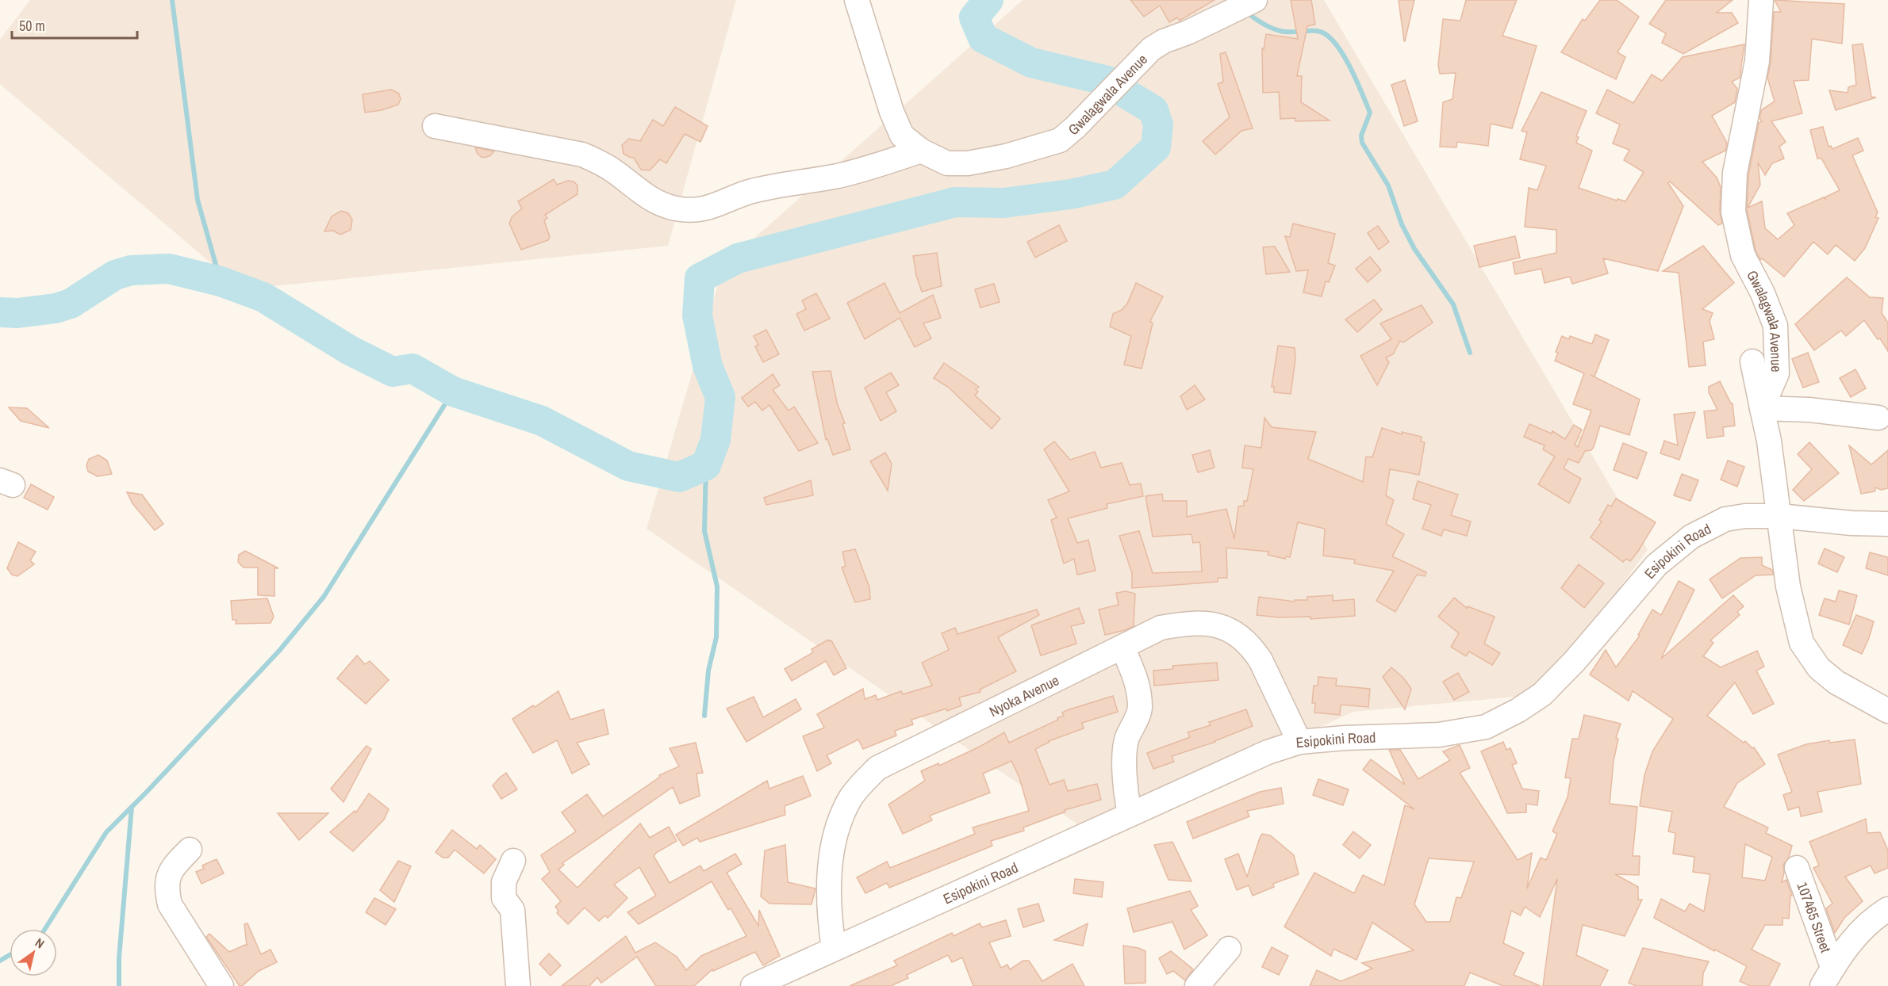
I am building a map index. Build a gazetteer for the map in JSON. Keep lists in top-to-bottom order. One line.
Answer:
{"streets":{"street":["Gwalagwala Avenue","Esipokini Road","Nyoka Avenue","107465 Street"]},"crossings":[["Esipokini Road","Nyoka Avenue"]],"scale_bar":"50 m","north":"top right"}
